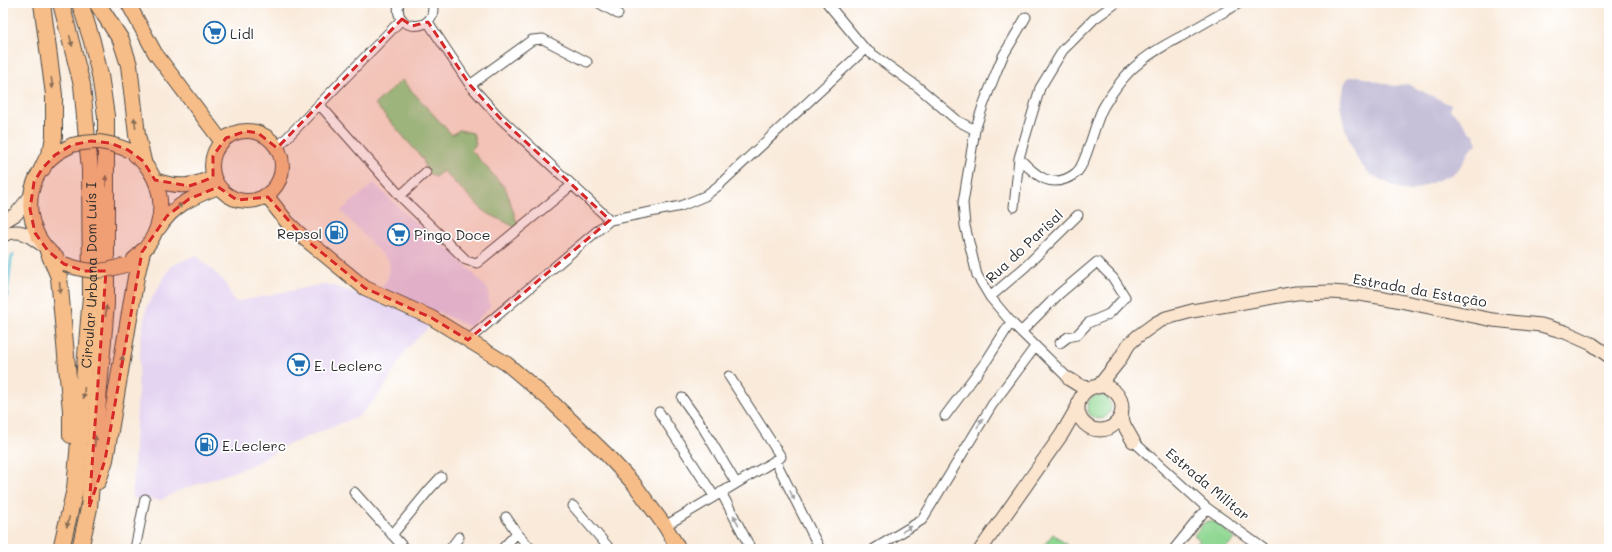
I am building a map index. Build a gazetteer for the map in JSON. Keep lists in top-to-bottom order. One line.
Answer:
{"streets":{"highway":["Circular Urbana Dom Luís I"],"street":["Rua do Parisal","Estrada da Estação","Estrada Militar"]},"crossings":[["Estrada da Estação","Estrada Militar"]],"places":{"supermarket":["Lidl","Pingo Doce","E. Leclerc"],"fuel station":["Repsol","E.Leclerc"]}}
